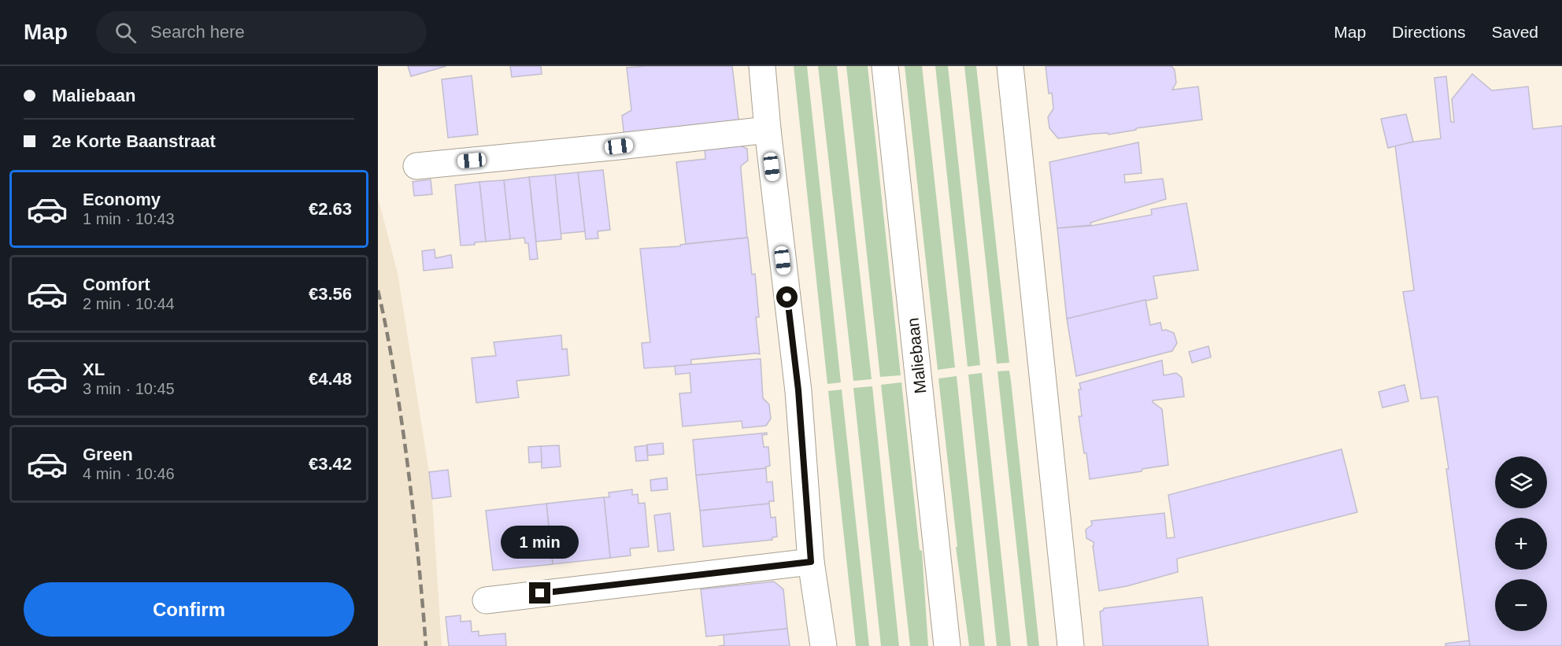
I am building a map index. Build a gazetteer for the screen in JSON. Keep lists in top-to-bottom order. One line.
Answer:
{"streets":{"street":["Maliebaan"]},"page":{"header":"Map","search":"Search here","nav":["Map","Directions","Saved"],"banner":["Maliebaan","2e Korte Baanstraat"],"list":[{"name":"Economy","note":"1 min · 10:43","value":"€2.63"},{"name":"Comfort","note":"2 min · 10:44","value":"€3.56"},{"name":"XL","note":"3 min · 10:45","value":"€4.48"},{"name":"Green","note":"4 min · 10:46","value":"€3.42"}],"map_buttons":["+","−"],"bubble":"1 min","buttons":"Confirm"}}
